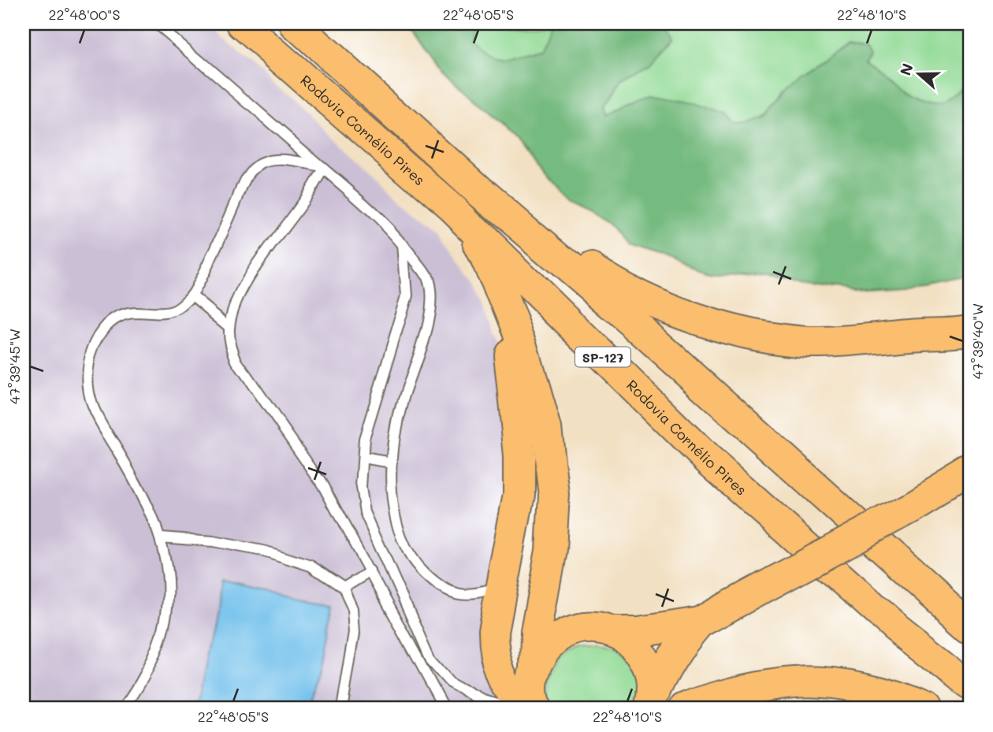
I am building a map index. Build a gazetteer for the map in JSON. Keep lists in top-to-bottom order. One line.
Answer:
{"streets":{"main road":["Rodovia Cornélio Pires","SP-127"]},"north":"left","coordinates":["22°48'00\"S","22°48'05\"S","22°48'10\"S","47°39'40\"W","47°39'45\"W"]}
